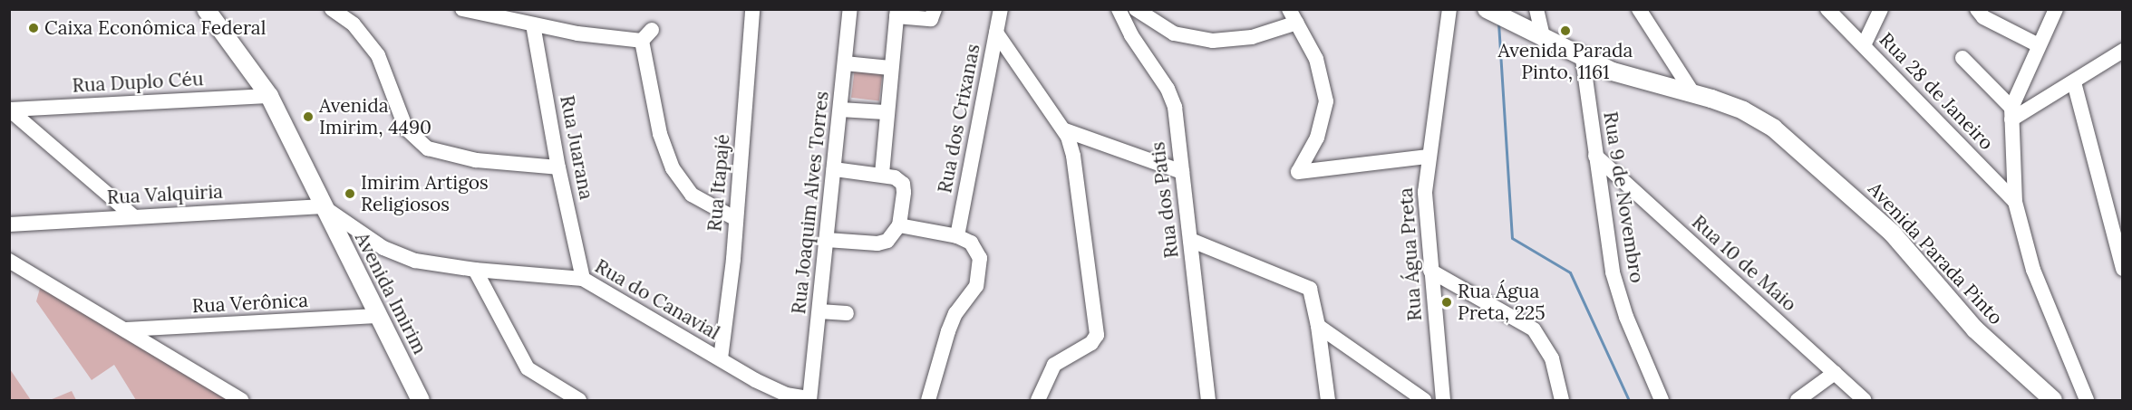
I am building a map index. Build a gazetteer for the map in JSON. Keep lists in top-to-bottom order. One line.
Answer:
{"streets":{"main road":["Avenida Parada Pinto","Avenida Imirim"],"street":["Rua Duplo Céu","Rua 28 de Janeiro","Rua dos Crixanas","Rua Juarana","Rua Itapajé","Rua Valquiria","Rua 9 de Novembro","Rua dos Patis","Rua Joaquim Alves Torres","Rua Água Preta","Rua 10 de Maio","Rua do Canavial","Rua Verônica"]},"crossings":[["Rua Duplo Céu","Avenida Imirim"],["Rua Juarana","Rua do Canavial"],["Rua Itapajé","Rua do Canavial"],["Rua Valquiria","Avenida Imirim"],["Rua Valquiria","Rua do Canavial"],["Rua 9 de Novembro","Avenida Parada Pinto"],["Rua 9 de Novembro","Rua 10 de Maio"],["Rua Joaquim Alves Torres","Rua do Canavial"],["Avenida Imirim","Rua do Canavial"],["Avenida Imirim","Rua Verônica"]],"places":["Caixa Econômica Federal","Avenida Parada Pinto, 1161","Avenida Imirim, 4490","Imirim Artigos Religiosos","Rua Água Preta, 225"]}
